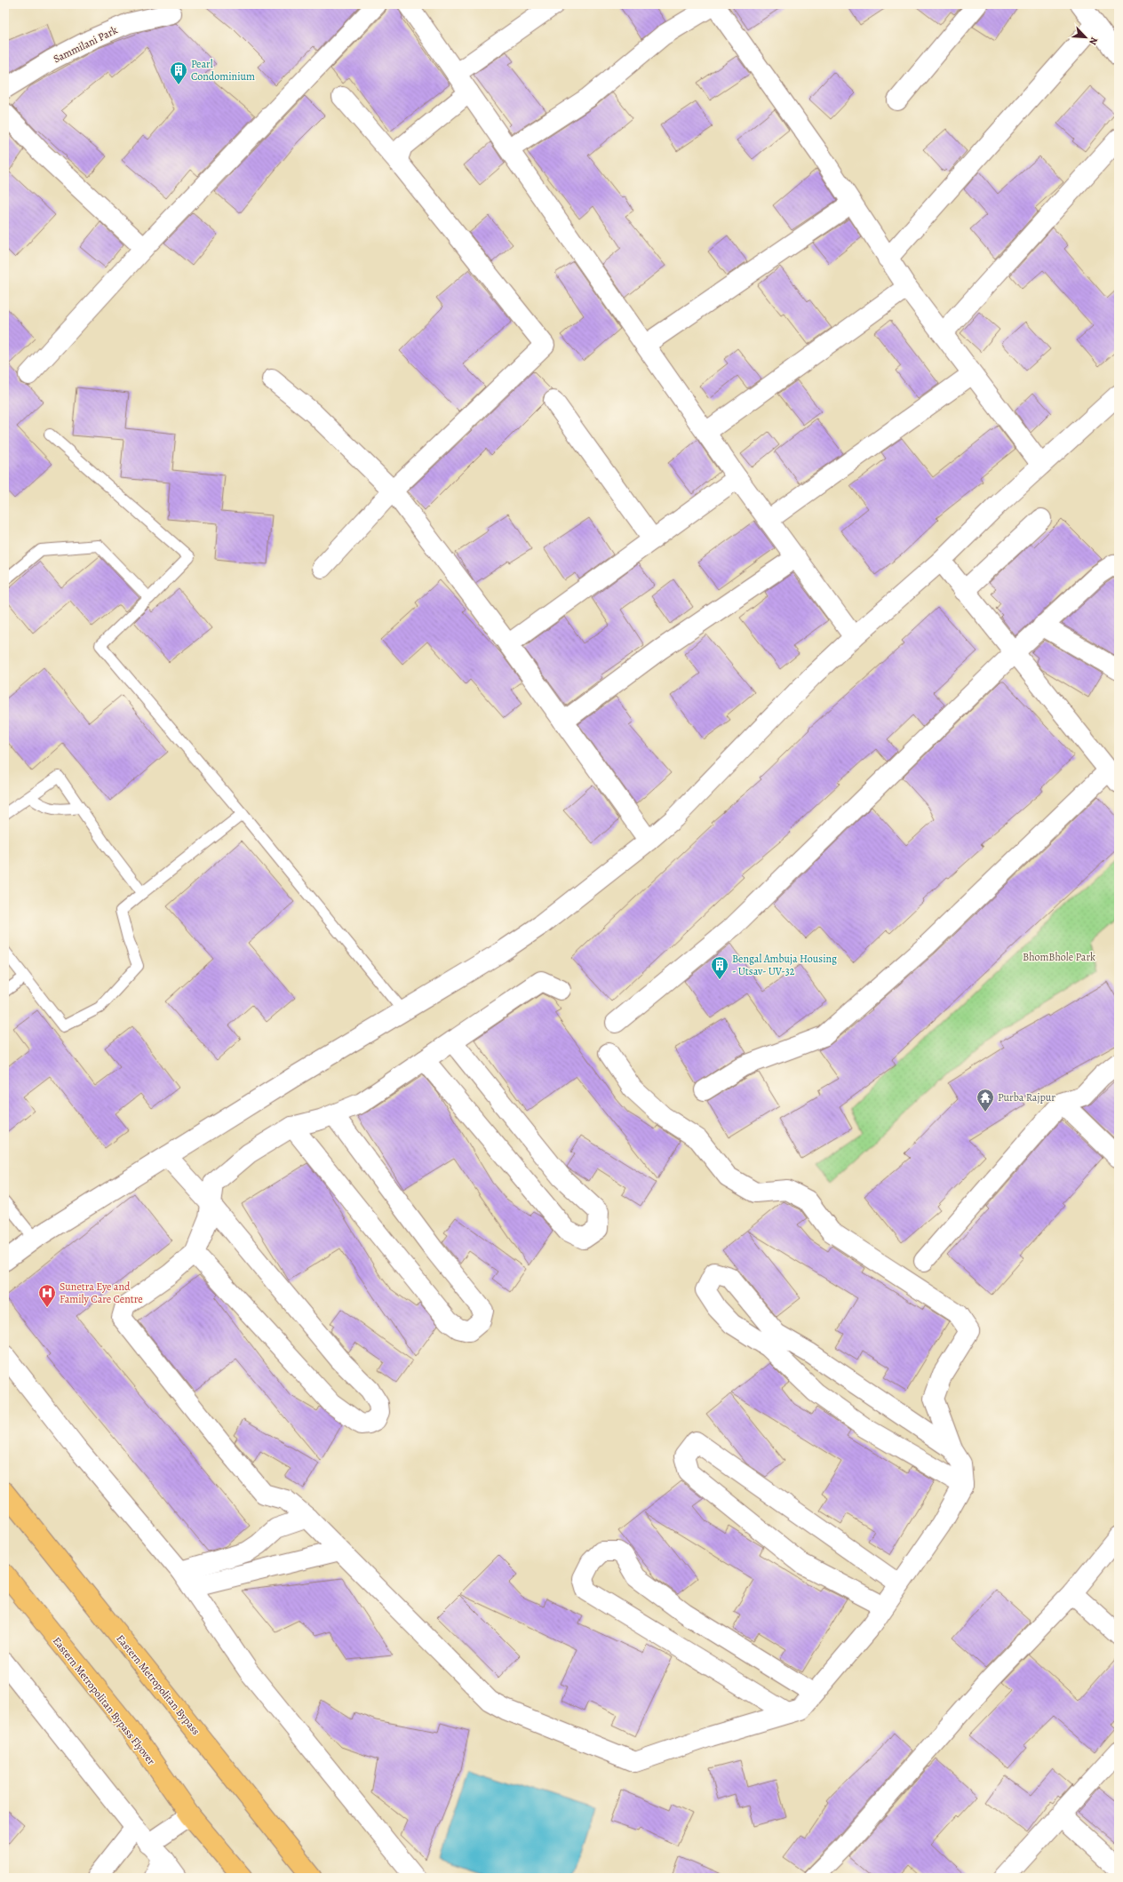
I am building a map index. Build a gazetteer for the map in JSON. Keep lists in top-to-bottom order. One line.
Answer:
{"streets":{"main road":["Eastern Metropolitan Bypass","Eastern Metropolitan Bypass Flyover"],"street":["Sammilani Park"]},"parks":["BhomBhole Park"],"places":{"building":["Pearl Condominium","Bengal Ambuja Housing - Utsav- UV-32"],"temple":["Purba Rajpur"],"hospital":["Sunetra Eye and Family Care Centre"]},"north":"bottom right"}
